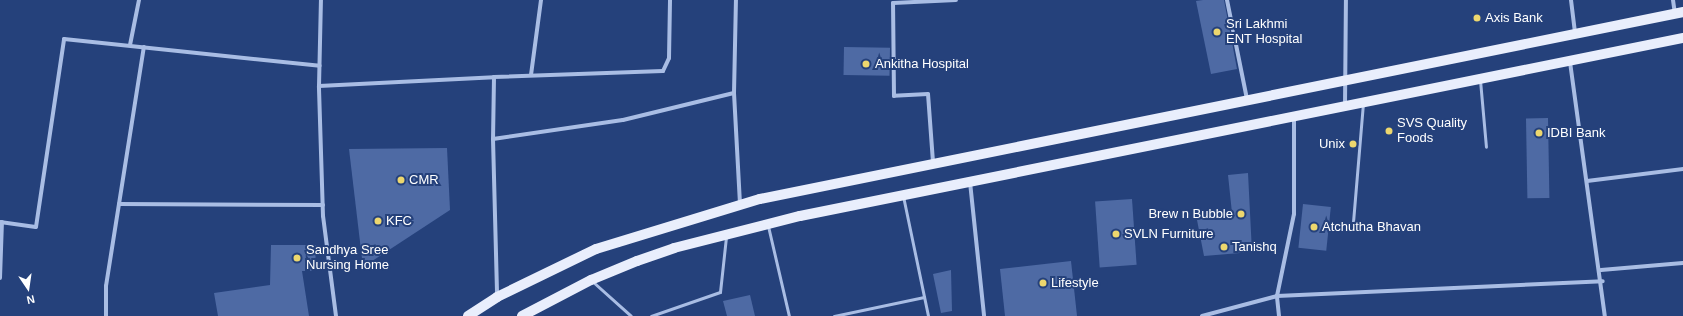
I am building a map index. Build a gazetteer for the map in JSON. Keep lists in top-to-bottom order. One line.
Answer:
{"places":["Axis Bank","Sri Lakhmi ENT Hospital","Ankitha Hospital","SVS Quality Foods","IDBI Bank","Unix","CMR","Brew n Bubble","KFC","Atchutha Bhavan","SVLN Furniture","Tanishq","Sandhya Sree Nursing Home","Lifestyle"],"north":"bottom"}
